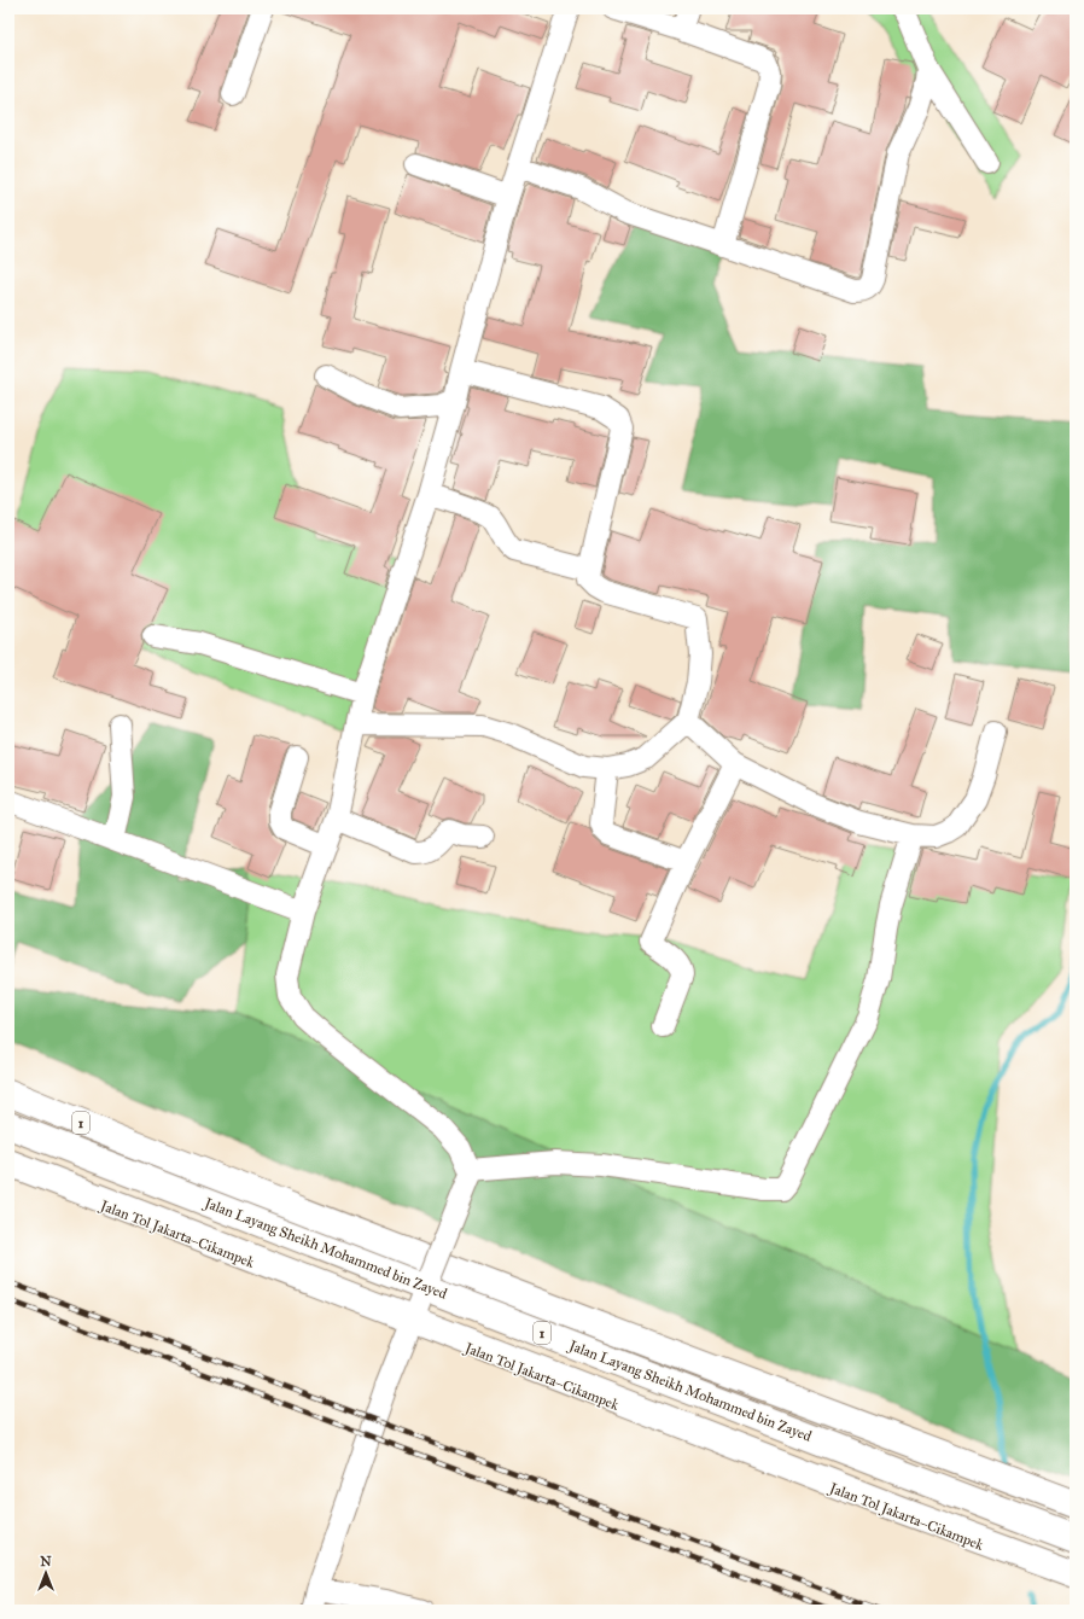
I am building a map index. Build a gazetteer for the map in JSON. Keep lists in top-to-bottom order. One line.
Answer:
{"streets":{"highway":["1","Jalan Tol Jakarta–Cikampek","Jalan Layang Sheikh Mohammed bin Zayed"]},"crossings":[["1","Jalan Tol Jakarta–Cikampek"]],"north":"top"}
